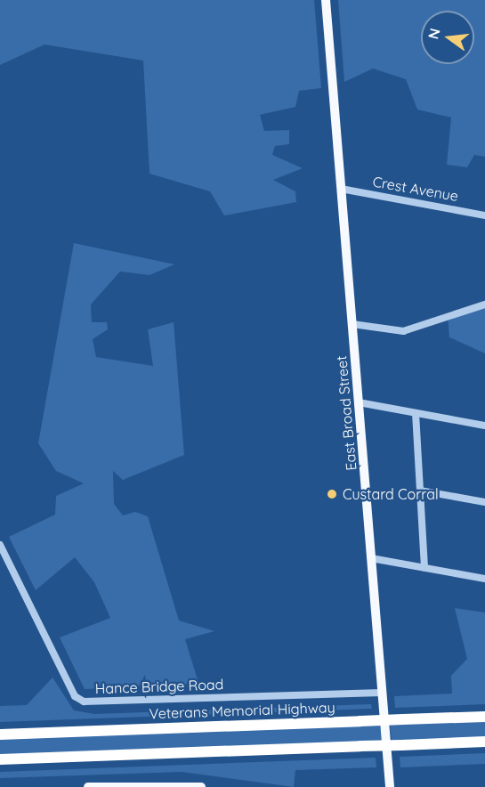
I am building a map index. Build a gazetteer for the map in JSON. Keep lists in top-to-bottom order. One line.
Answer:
{"streets":{"highway":["Veterans Memorial Highway"],"main road":["East Broad Street"],"street":["Crest Avenue","Hance Bridge Road"]},"crossings":[["Crest Avenue","East Broad Street"],["East Broad Street","Hance Bridge Road"]],"places":["Custard Corral"],"north":"left"}
